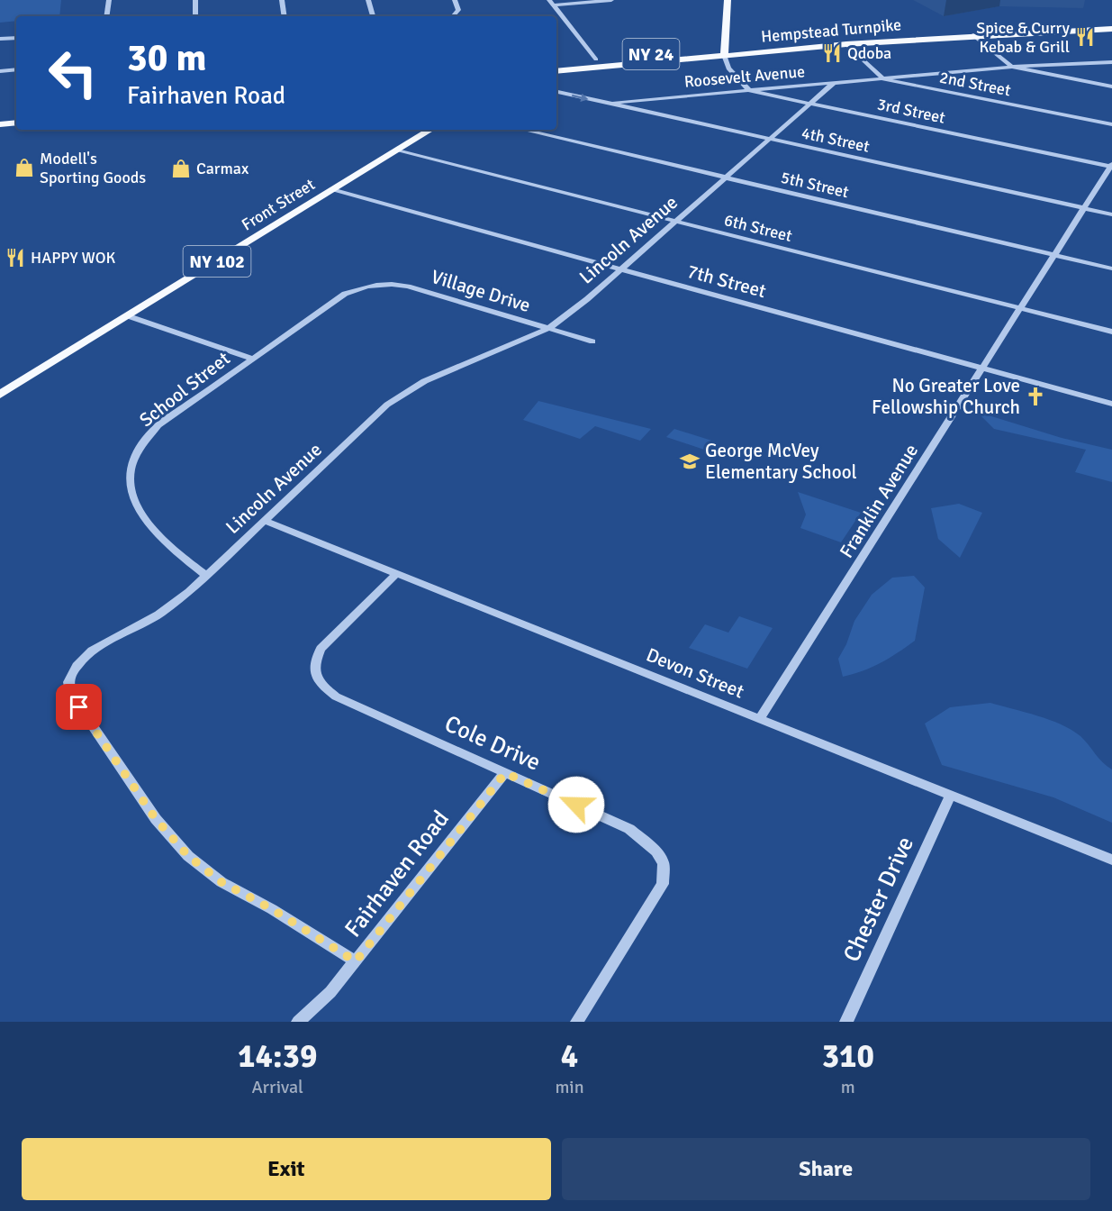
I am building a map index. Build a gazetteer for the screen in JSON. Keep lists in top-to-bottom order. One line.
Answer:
{"streets":{"main road":["Hempstead Turnpike","NY 24","Front Street","NY 102"],"street":["Roosevelt Avenue","2nd Street","3rd Street","4th Street","5th Street","6th Street","Lincoln Avenue","7th Street","Village Drive","School Street","Franklin Avenue","Devon Street","Cole Drive","Fairhaven Road","Chester Drive"]},"crossings":[["Roosevelt Avenue","2nd Street"],["Roosevelt Avenue","3rd Street"],["Roosevelt Avenue","4th Street"],["Roosevelt Avenue","Lincoln Avenue"],["3rd Street","Lincoln Avenue"],["3rd Street","Franklin Avenue"],["4th Street","Lincoln Avenue"],["4th Street","Franklin Avenue"],["5th Street","Lincoln Avenue"],["5th Street","Franklin Avenue"],["Front Street","6th Street"],["Front Street","7th Street"],["6th Street","Lincoln Avenue"],["6th Street","Franklin Avenue"],["Lincoln Avenue","7th Street"],["Lincoln Avenue","Village Drive"],["Lincoln Avenue","School Street"],["Lincoln Avenue","Devon Street"],["Lincoln Avenue","Fairhaven Road"],["7th Street","Franklin Avenue"],["Village Drive","School Street"],["Franklin Avenue","Devon Street"],["Devon Street","Cole Drive"],["Devon Street","Chester Drive"],["Cole Drive","Fairhaven Road"]],"places":{"restaurant":["Spice & Curry Kebab & Grill","Qdoba","HAPPY WOK"],"shop":["Modell's Sporting Goods","Carmax"],"church":["No Greater Love Fellowship Church"],"school or university":["George McVey Elementary School"]},"page":{"turn":["30 m","Fairhaven Road"],"eta":["14:39","Arrival","4","min","310","m"],"buttons":["Exit","Share"]}}
